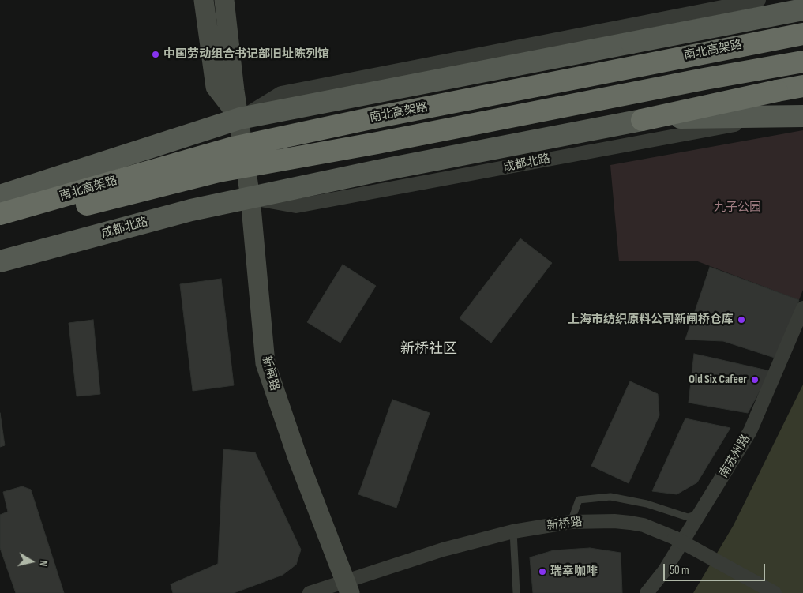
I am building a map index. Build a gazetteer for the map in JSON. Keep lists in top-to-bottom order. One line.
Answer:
{"streets":{"highway":["南北高架路"],"main road":["成都北路","新闸路"],"street":["南苏州路","新桥路"]},"crossings":[["成都北路","新闸路"],["新闸路","新桥路"]],"districts":["新桥社区"],"parks":["九子公园"],"places":["中国劳动组合书记部旧址陈列馆","上海市纺织原料公司新闸桥仓库","Old Six Cafeer","瑞幸咖啡"],"scale_bar":"50 m","north":"right"}
